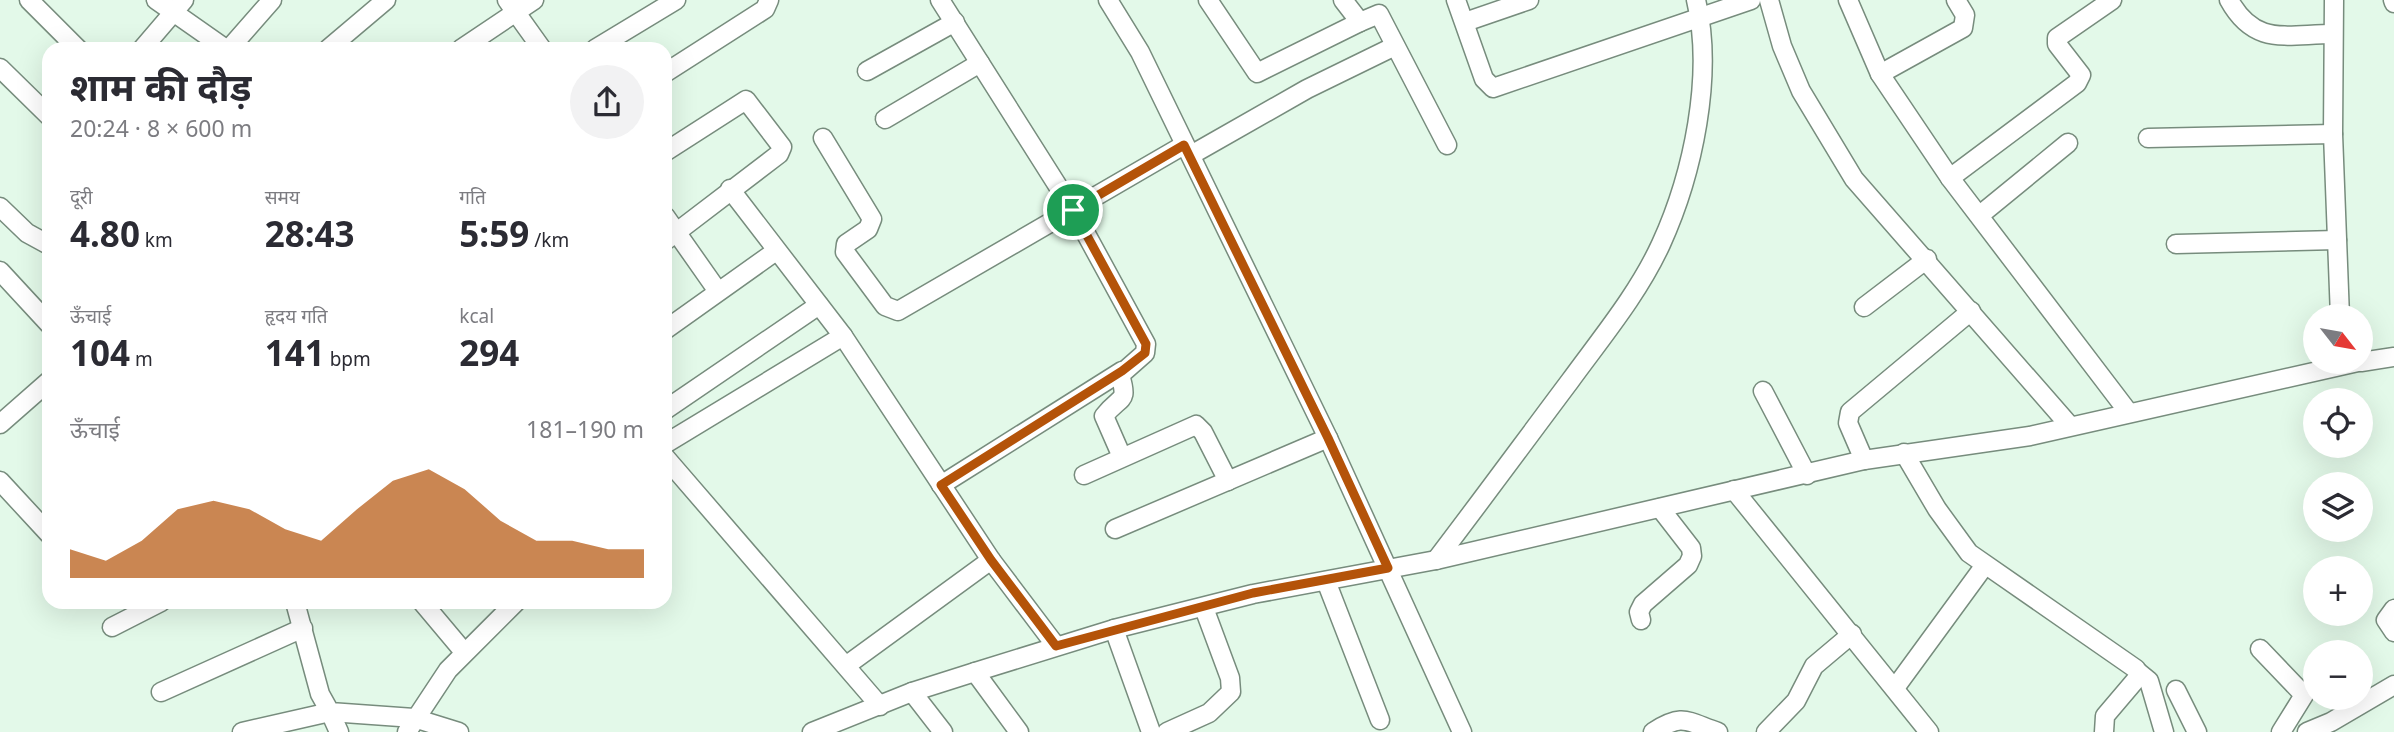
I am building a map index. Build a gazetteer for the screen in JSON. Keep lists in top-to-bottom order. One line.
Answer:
{"north":"bottom right","page":{"heading":["शाम की दौड़","20:24 · 8 × 600 m"],"stats":[["दूरी","4.80 km"],["समय","28:43"],["गति","5:59 /km"],["ऊँचाई","104 m"],["हृदय गति","141 bpm"],["kcal","294"]],"map_buttons":["+","−"],"chart":["ऊँचाई","181–190 m"]}}
